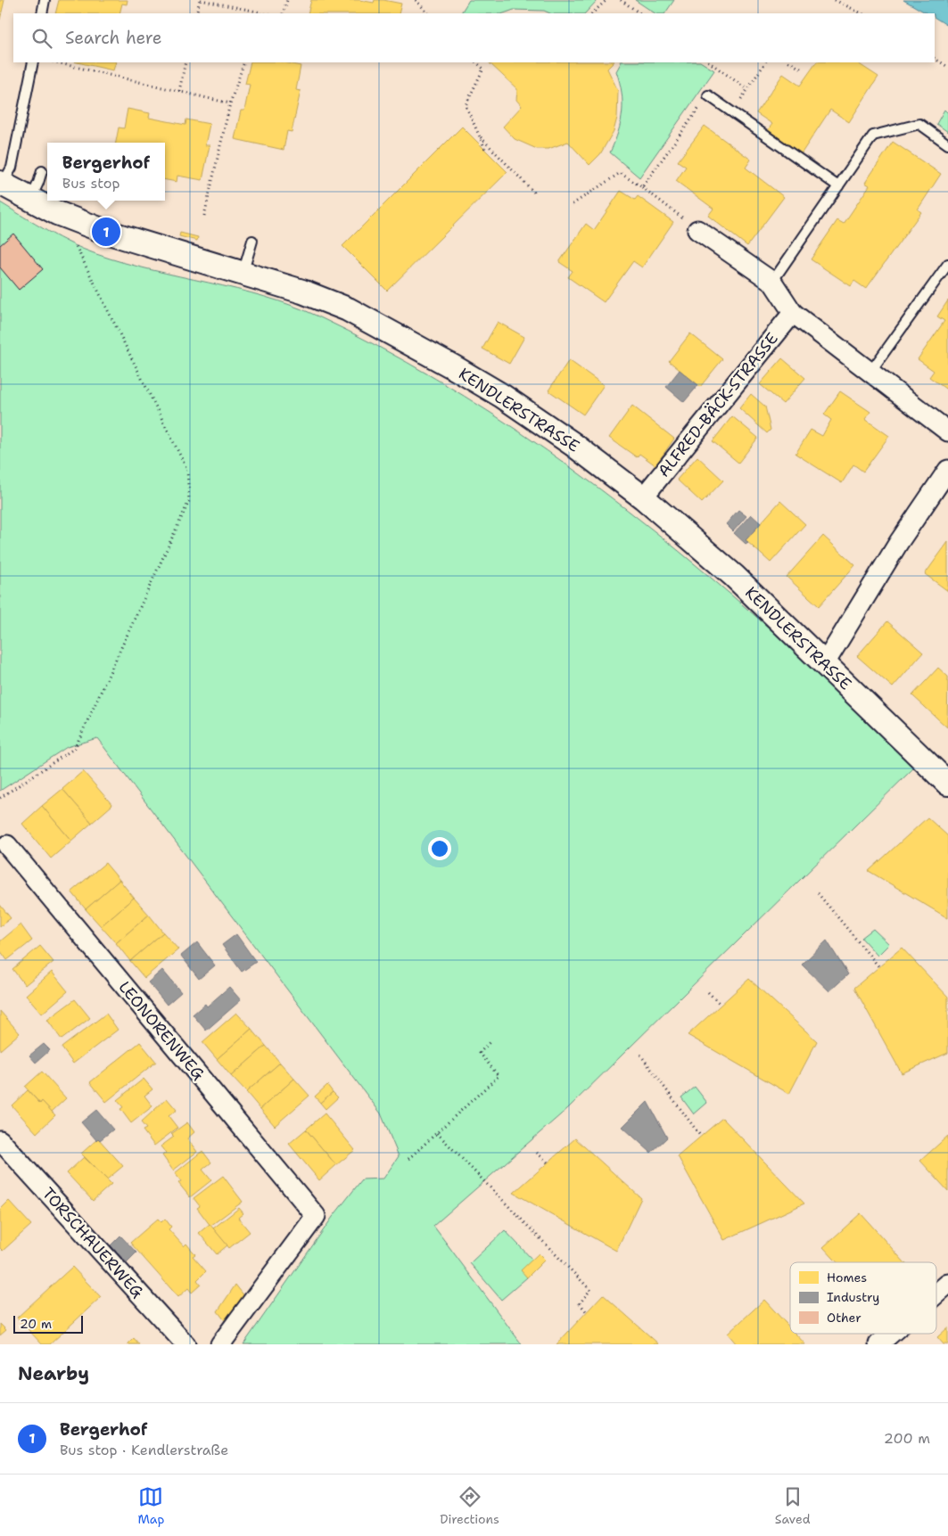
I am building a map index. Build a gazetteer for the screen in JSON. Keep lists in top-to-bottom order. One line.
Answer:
{"streets":{"street":["ALFRED-BÄCK-STRASSE","KENDLERSTRASSE","LEONORENWEG","TORSCHAUERWEG"]},"crossings":[["ALFRED-BÄCK-STRASSE","KENDLERSTRASSE"]],"legend":["Homes","Industry","Other"],"scale_bar":"20 m","page":{"search":"Search here","popup":["Bergerhof","Bus stop"],"pins":"1","scale":"20 m","heading":"Nearby","list":[{"mark":"1","name":"Bergerhof","note":"Bus stop · Kendlerstraße","value":"200 m"}],"nav":["Map","Directions","Saved"]}}
